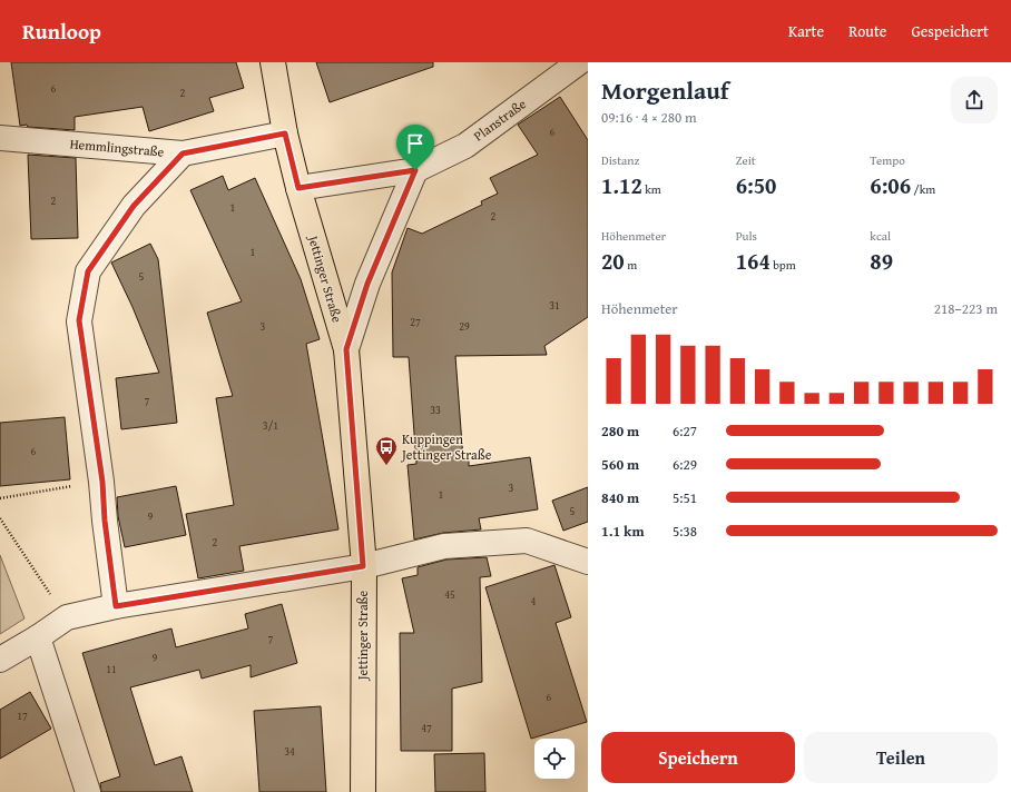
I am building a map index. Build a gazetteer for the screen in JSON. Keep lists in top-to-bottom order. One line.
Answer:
{"streets":{"main road":["Jettinger Straße"],"street":["Planstraße","Hemmlingstraße"]},"crossings":[["Planstraße","Jettinger Straße"],["Hemmlingstraße","Jettinger Straße"]],"places":{"bus stop":["Kuppingen Jettinger Straße"]},"house_numbers":["6","2","6","2","1","2","1","5","31","27","3","29","7","33","3/1","6","3","1","5","9","2","45","4","7","9","11","6","17","47","34"],"page":{"header":"Runloop","nav":["Karte","Route","Gespeichert"],"heading":["Morgenlauf","09:16 · 4 × 280 m"],"stats":[["Distanz","1.12 km"],["Zeit","6:50"],["Tempo","6:06 /km"],["Höhenmeter","20 m"],["Puls","164 bpm"],["kcal","89"]],"chart":["Höhenmeter","218–223 m"],"list":[{"name":"280 m","note":"6:27"},{"name":"560 m","note":"6:29"},{"name":"840 m","note":"5:51"},{"name":"1.1 km","note":"5:38"}],"buttons":["Speichern","Teilen"]}}
